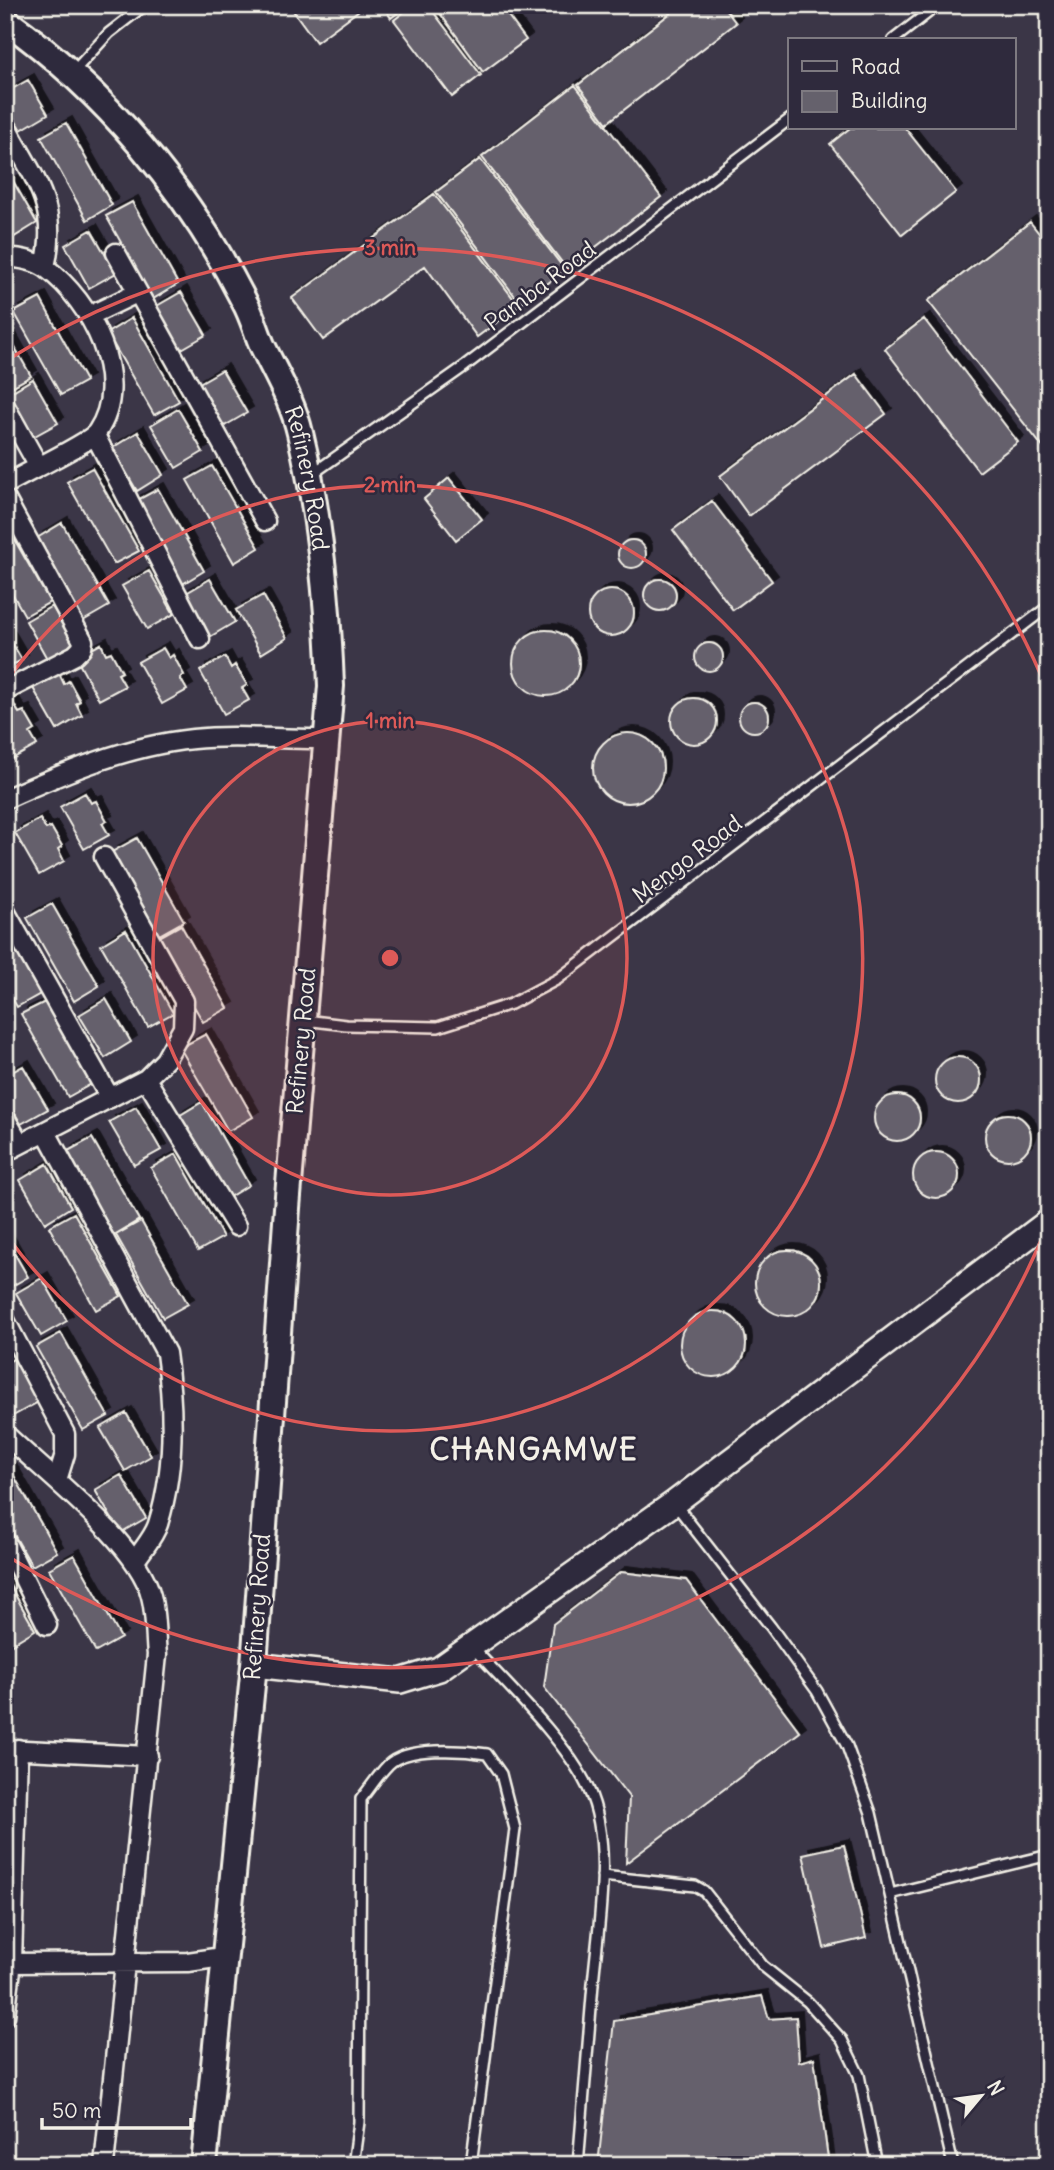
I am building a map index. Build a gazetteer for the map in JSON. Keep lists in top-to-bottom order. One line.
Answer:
{"streets":{"main road":["Refinery Road"],"lane":["Pamba Road","Mengo Road"]},"crossings":[["Pamba Road","Refinery Road"],["Refinery Road","Mengo Road"]],"districts":["CHANGAMWE"],"legend":["Road","Building"],"scale_bar":"50 m","north":"top right","rings":["3 min","2 min","1 min"]}
